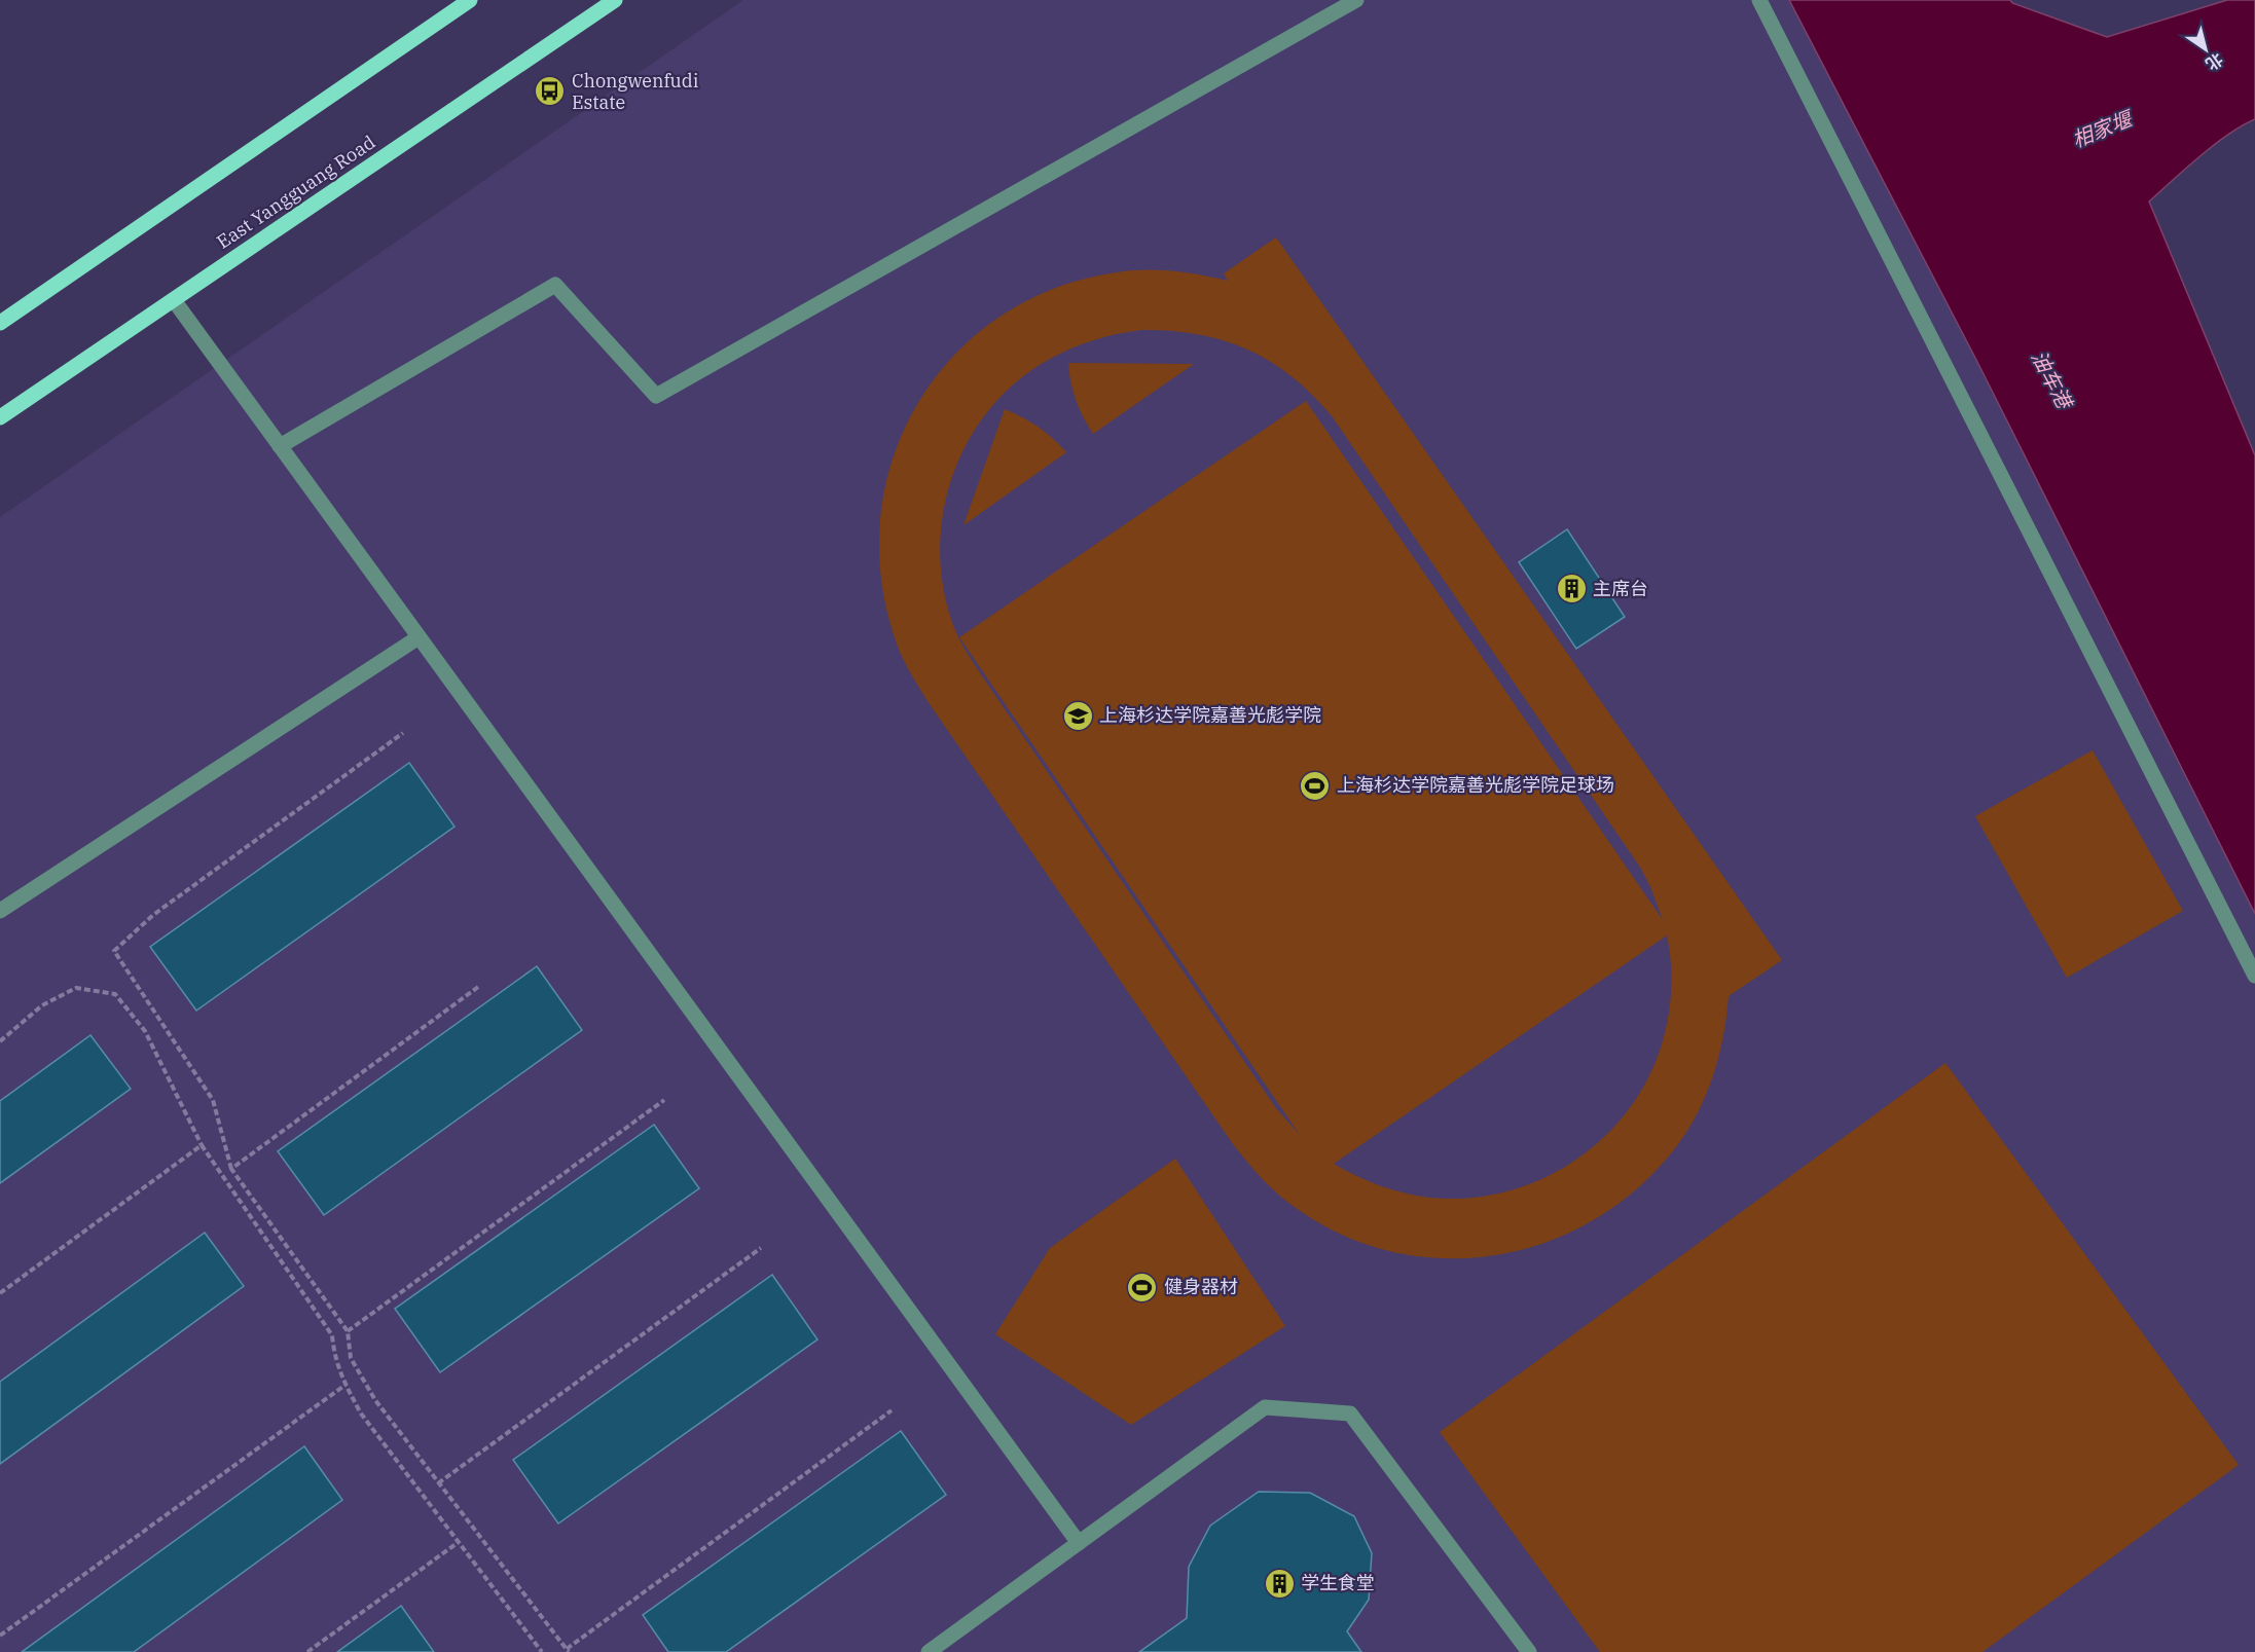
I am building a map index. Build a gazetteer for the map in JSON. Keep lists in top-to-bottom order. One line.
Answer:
{"streets":{"main road":["East Yangguang Road"]},"water":["相家堰","油车港"],"places":{"bus stop":["Chongwenfudi Estate"],"building":["主席台","学生食堂"],"school or university":["上海杉达学院嘉善光彪学院"],"sports":["上海杉达学院嘉善光彪学院足球场","健身器材"]},"north":"bottom right"}
